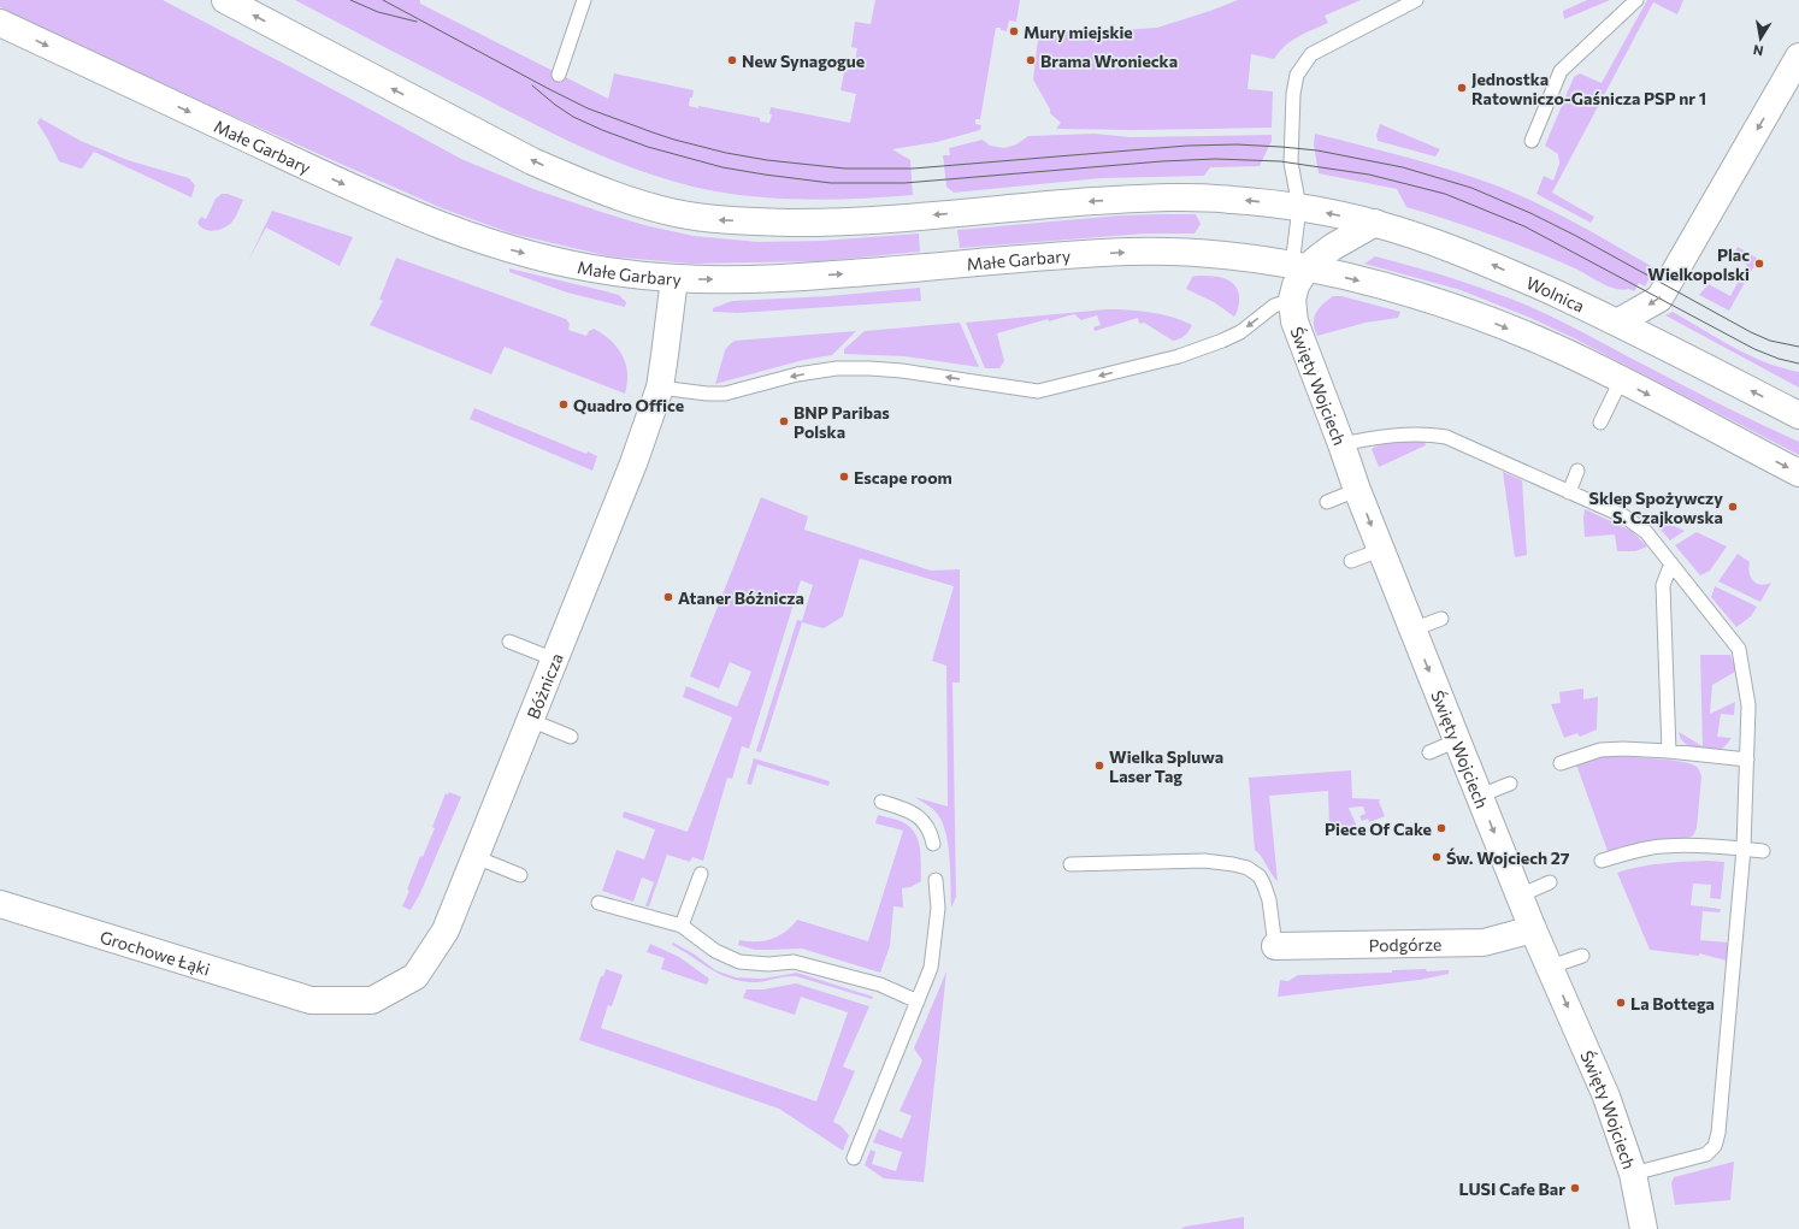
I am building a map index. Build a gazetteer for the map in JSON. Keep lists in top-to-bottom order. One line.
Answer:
{"streets":{"street":["Małe Garbary","Wolnica","Święty Wojciech","Bóżnicza","Podgórze","Grochowe Łąki"]},"crossings":[["Małe Garbary","Święty Wojciech"],["Małe Garbary","Bóżnicza"],["Wolnica","Święty Wojciech"],["Święty Wojciech","Podgórze"],["Bóżnicza","Grochowe Łąki"]],"one_way":["Święty Wojciech"],"places":["Mury miejskie","New Synagogue","Brama Wroniecka","Jednostka Ratowniczo-Gaśnicza PSP nr 1","Plac Wielkopolski","Quadro Office","BNP Paribas Polska","Escape room","Sklep Spożywczy S. Czajkowska","Ataner Bóżnicza","Wielka Spluwa Laser Tag","Piece Of Cake","Św. Wojciech 27","La Bottega","LUSI Cafe Bar"],"north":"bottom"}
